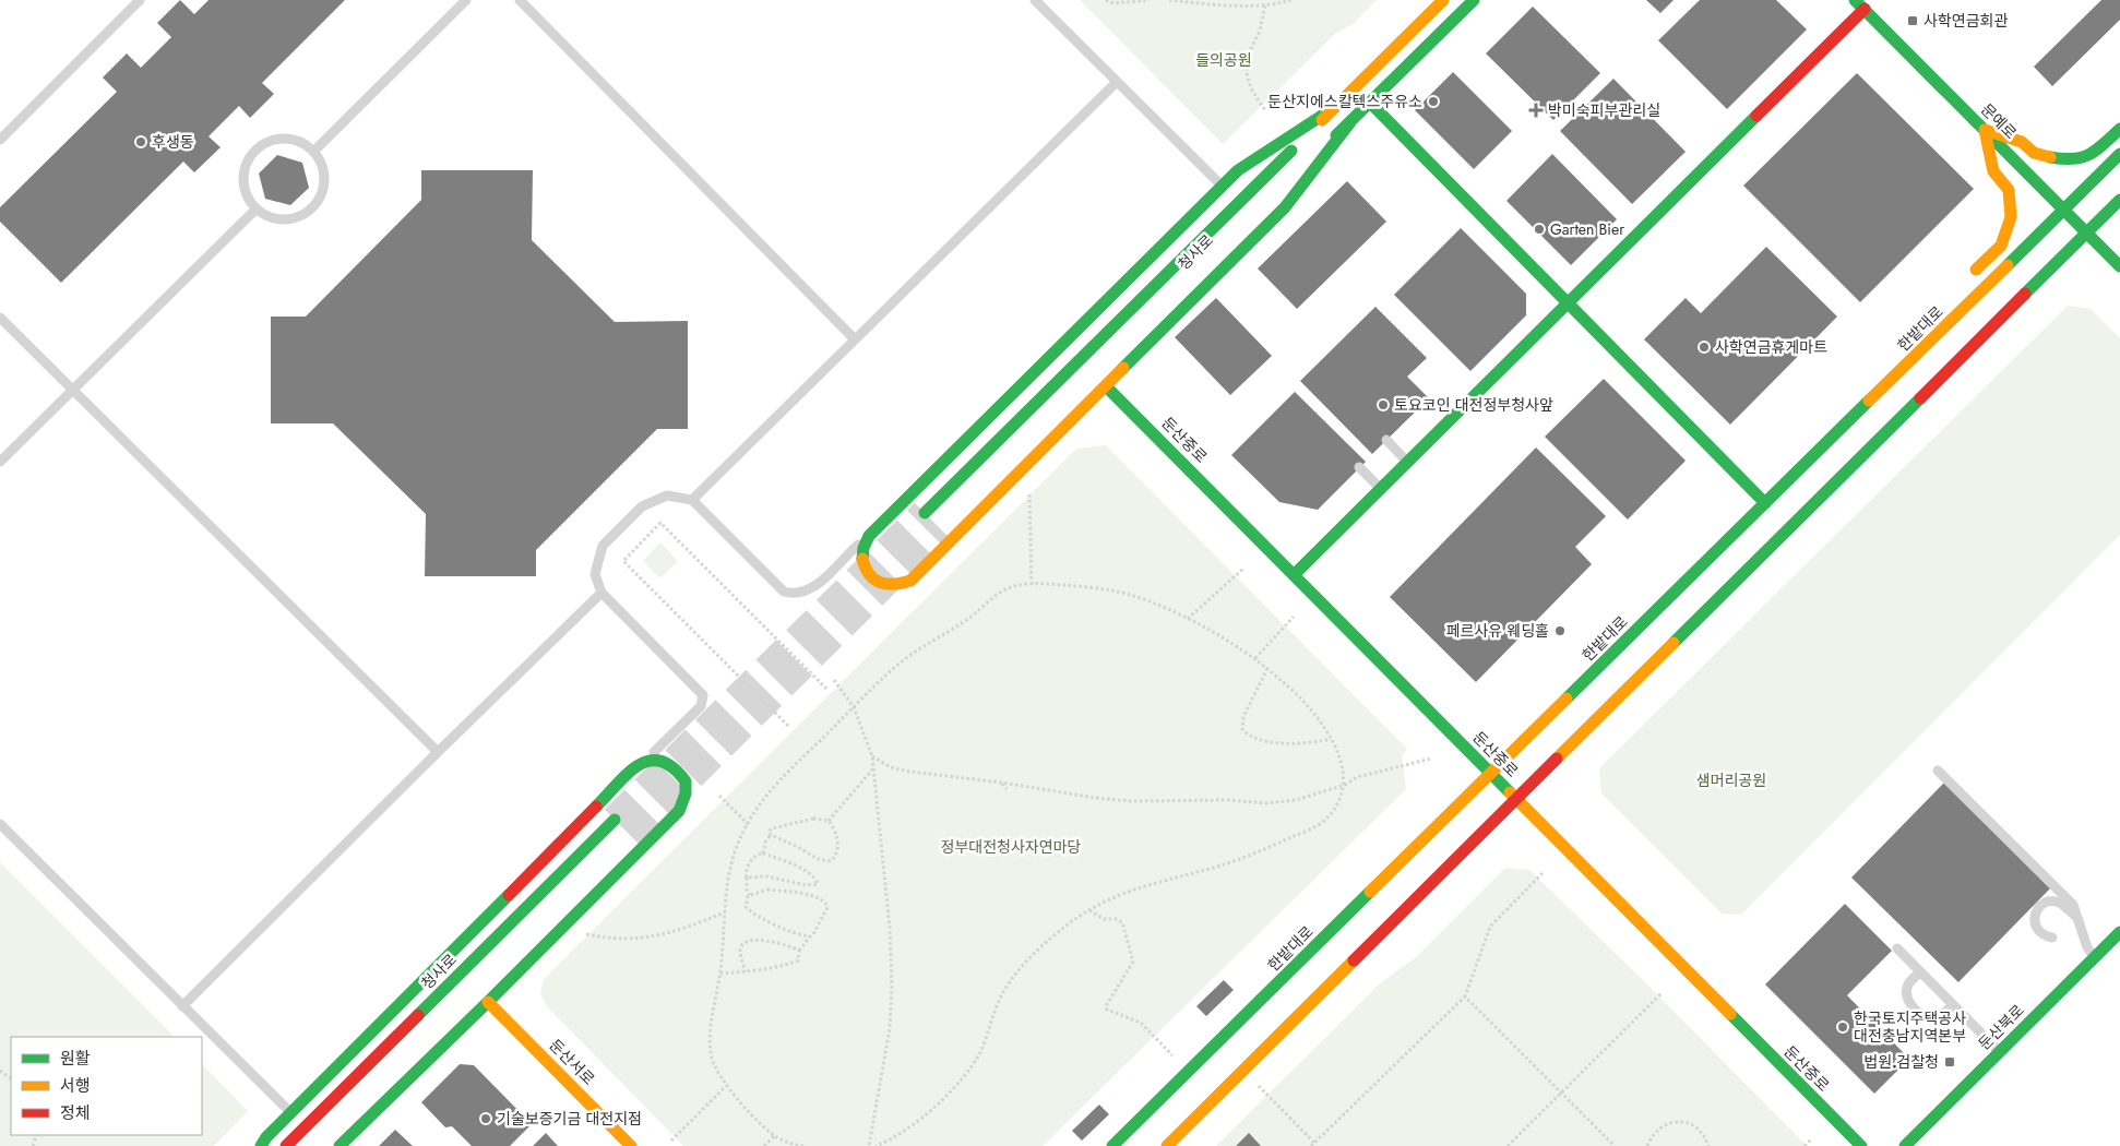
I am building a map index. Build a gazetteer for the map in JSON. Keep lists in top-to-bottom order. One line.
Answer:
{"streets":{"street":["문예로","청사로","한밭대로","둔산중로","둔산북로","둔산서로"]},"crossings":[["문예로","한밭대로"],["한밭대로","둔산중로"]],"parks":["들의공원","샘머리공원","정부대전청사자연마당"],"places":{"transit":["사학연금회관","법원.검찰청"],"other":["둔산지에스칼텍스주유소","후생동","Garten Bier","사학연금휴게마트","토요코인 대전정부청사앞","페르사유 웨딩홀","한국토지주택공사 대전충남지역본부","기술보증기금 대전지점"],"health":["박미숙피부관리실"]},"legend":["원활","서행","정체"]}
